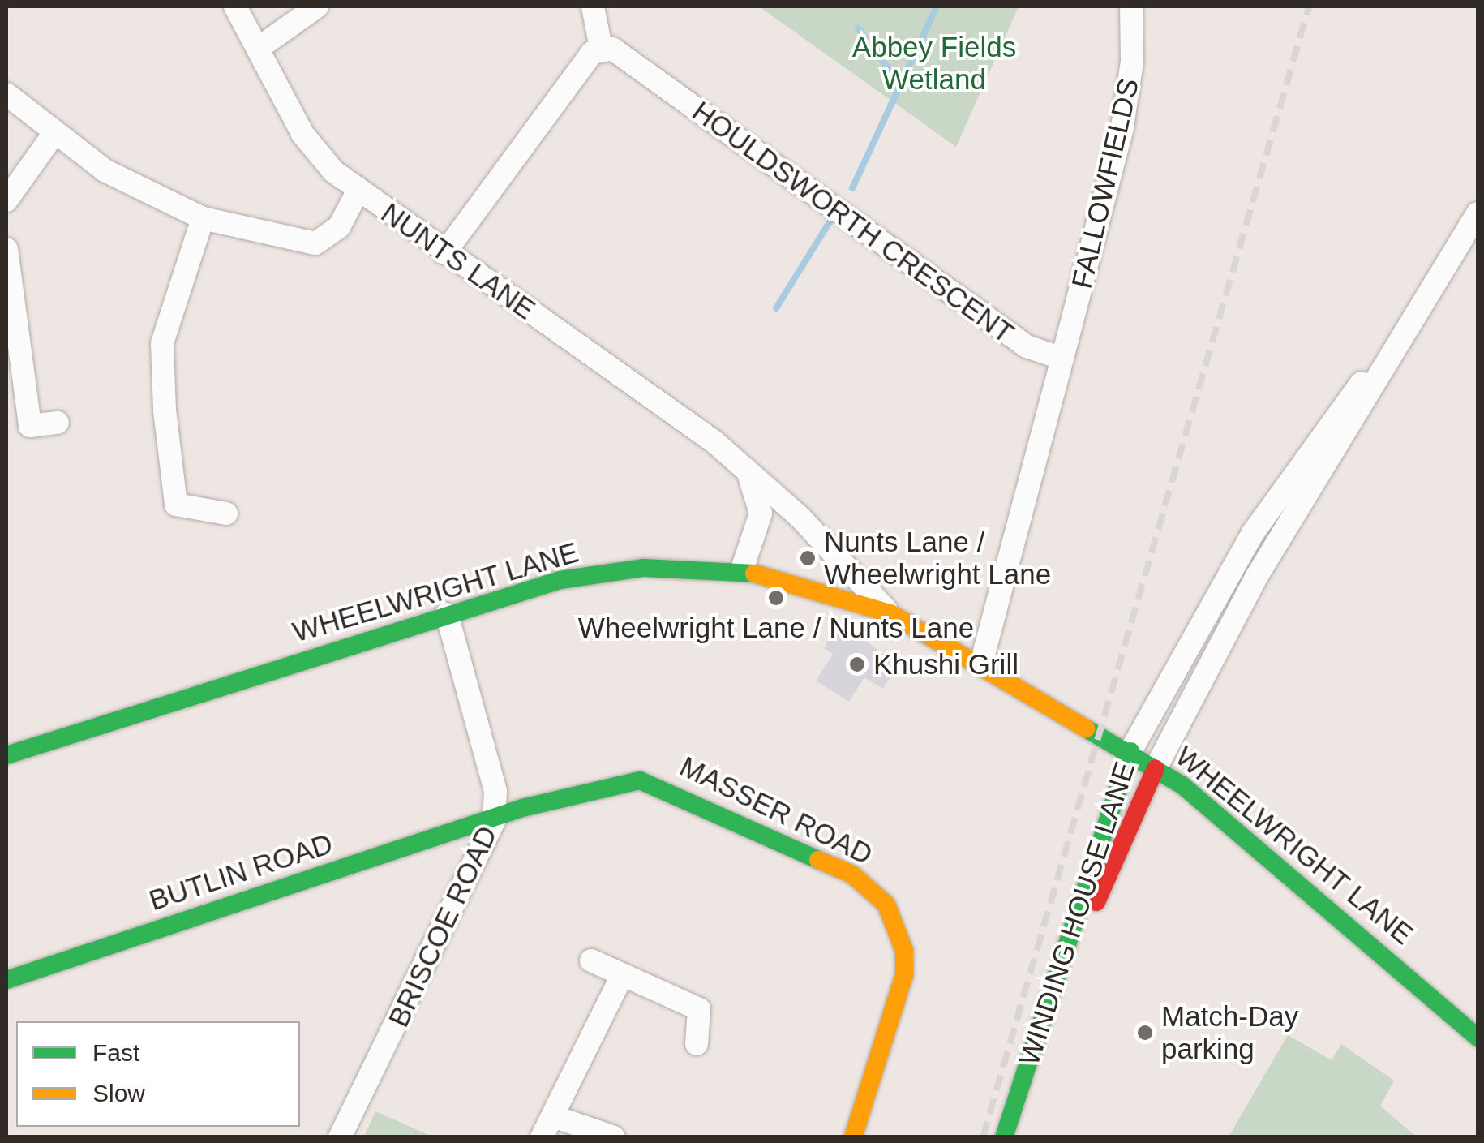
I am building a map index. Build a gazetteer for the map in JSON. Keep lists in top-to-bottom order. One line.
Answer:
{"streets":{"street":["FALLOWFIELDS","HOULDSWORTH CRESCENT","NUNTS LANE","WHEELWRIGHT LANE","MASSER ROAD","BUTLIN ROAD","WINDING HOUSE LANE","BRISCOE ROAD"]},"crossings":[["FALLOWFIELDS","HOULDSWORTH CRESCENT"],["NUNTS LANE","WHEELWRIGHT LANE"],["WHEELWRIGHT LANE","WINDING HOUSE LANE"],["WHEELWRIGHT LANE","BRISCOE ROAD"],["MASSER ROAD","BUTLIN ROAD"],["MASSER ROAD","BRISCOE ROAD"],["BUTLIN ROAD","BRISCOE ROAD"]],"parks":["Abbey Fields Wetland"],"places":["Nunts Lane / Wheelwright Lane","Wheelwright Lane / Nunts Lane","Khushi Grill","Match-Day parking"],"legend":["Fast","Slow"]}
